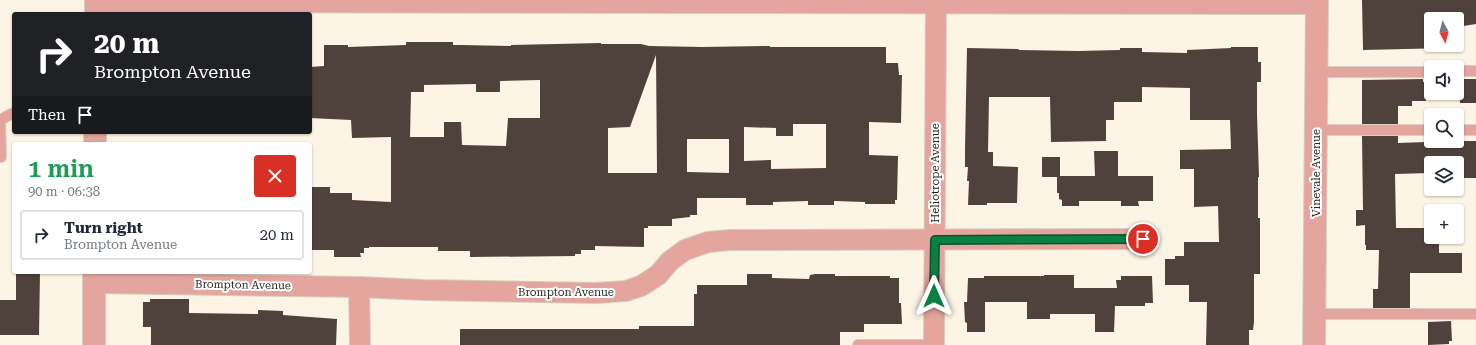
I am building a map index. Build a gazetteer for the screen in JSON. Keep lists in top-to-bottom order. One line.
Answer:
{"streets":{"street":["Heliotrope Avenue","Vinevale Avenue","Brompton Avenue"]},"crossings":[["Heliotrope Avenue","Brompton Avenue"]],"north":"bottom","page":{"map_buttons":"+","turn":["20 m","Brompton Avenue"],"then":"Then","heading":["1 min","90 m · 06:38"],"list":[{"name":"Turn right","note":"Brompton Avenue","value":"20 m"}]}}
